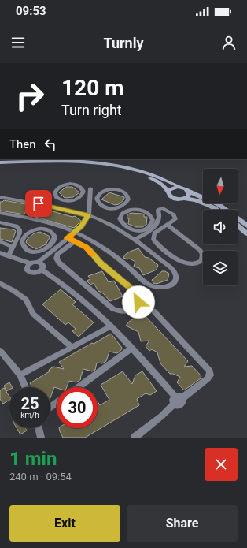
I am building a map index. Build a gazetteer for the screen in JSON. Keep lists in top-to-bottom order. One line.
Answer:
{"north":"bottom","page":{"status":"09:53","header":"Turnly","turn":["120 m","Turn right"],"then":"Then","speed":"25 km/h","limit":"30","heading":["1 min","240 m · 09:54"],"buttons":["Exit","Share"]}}
